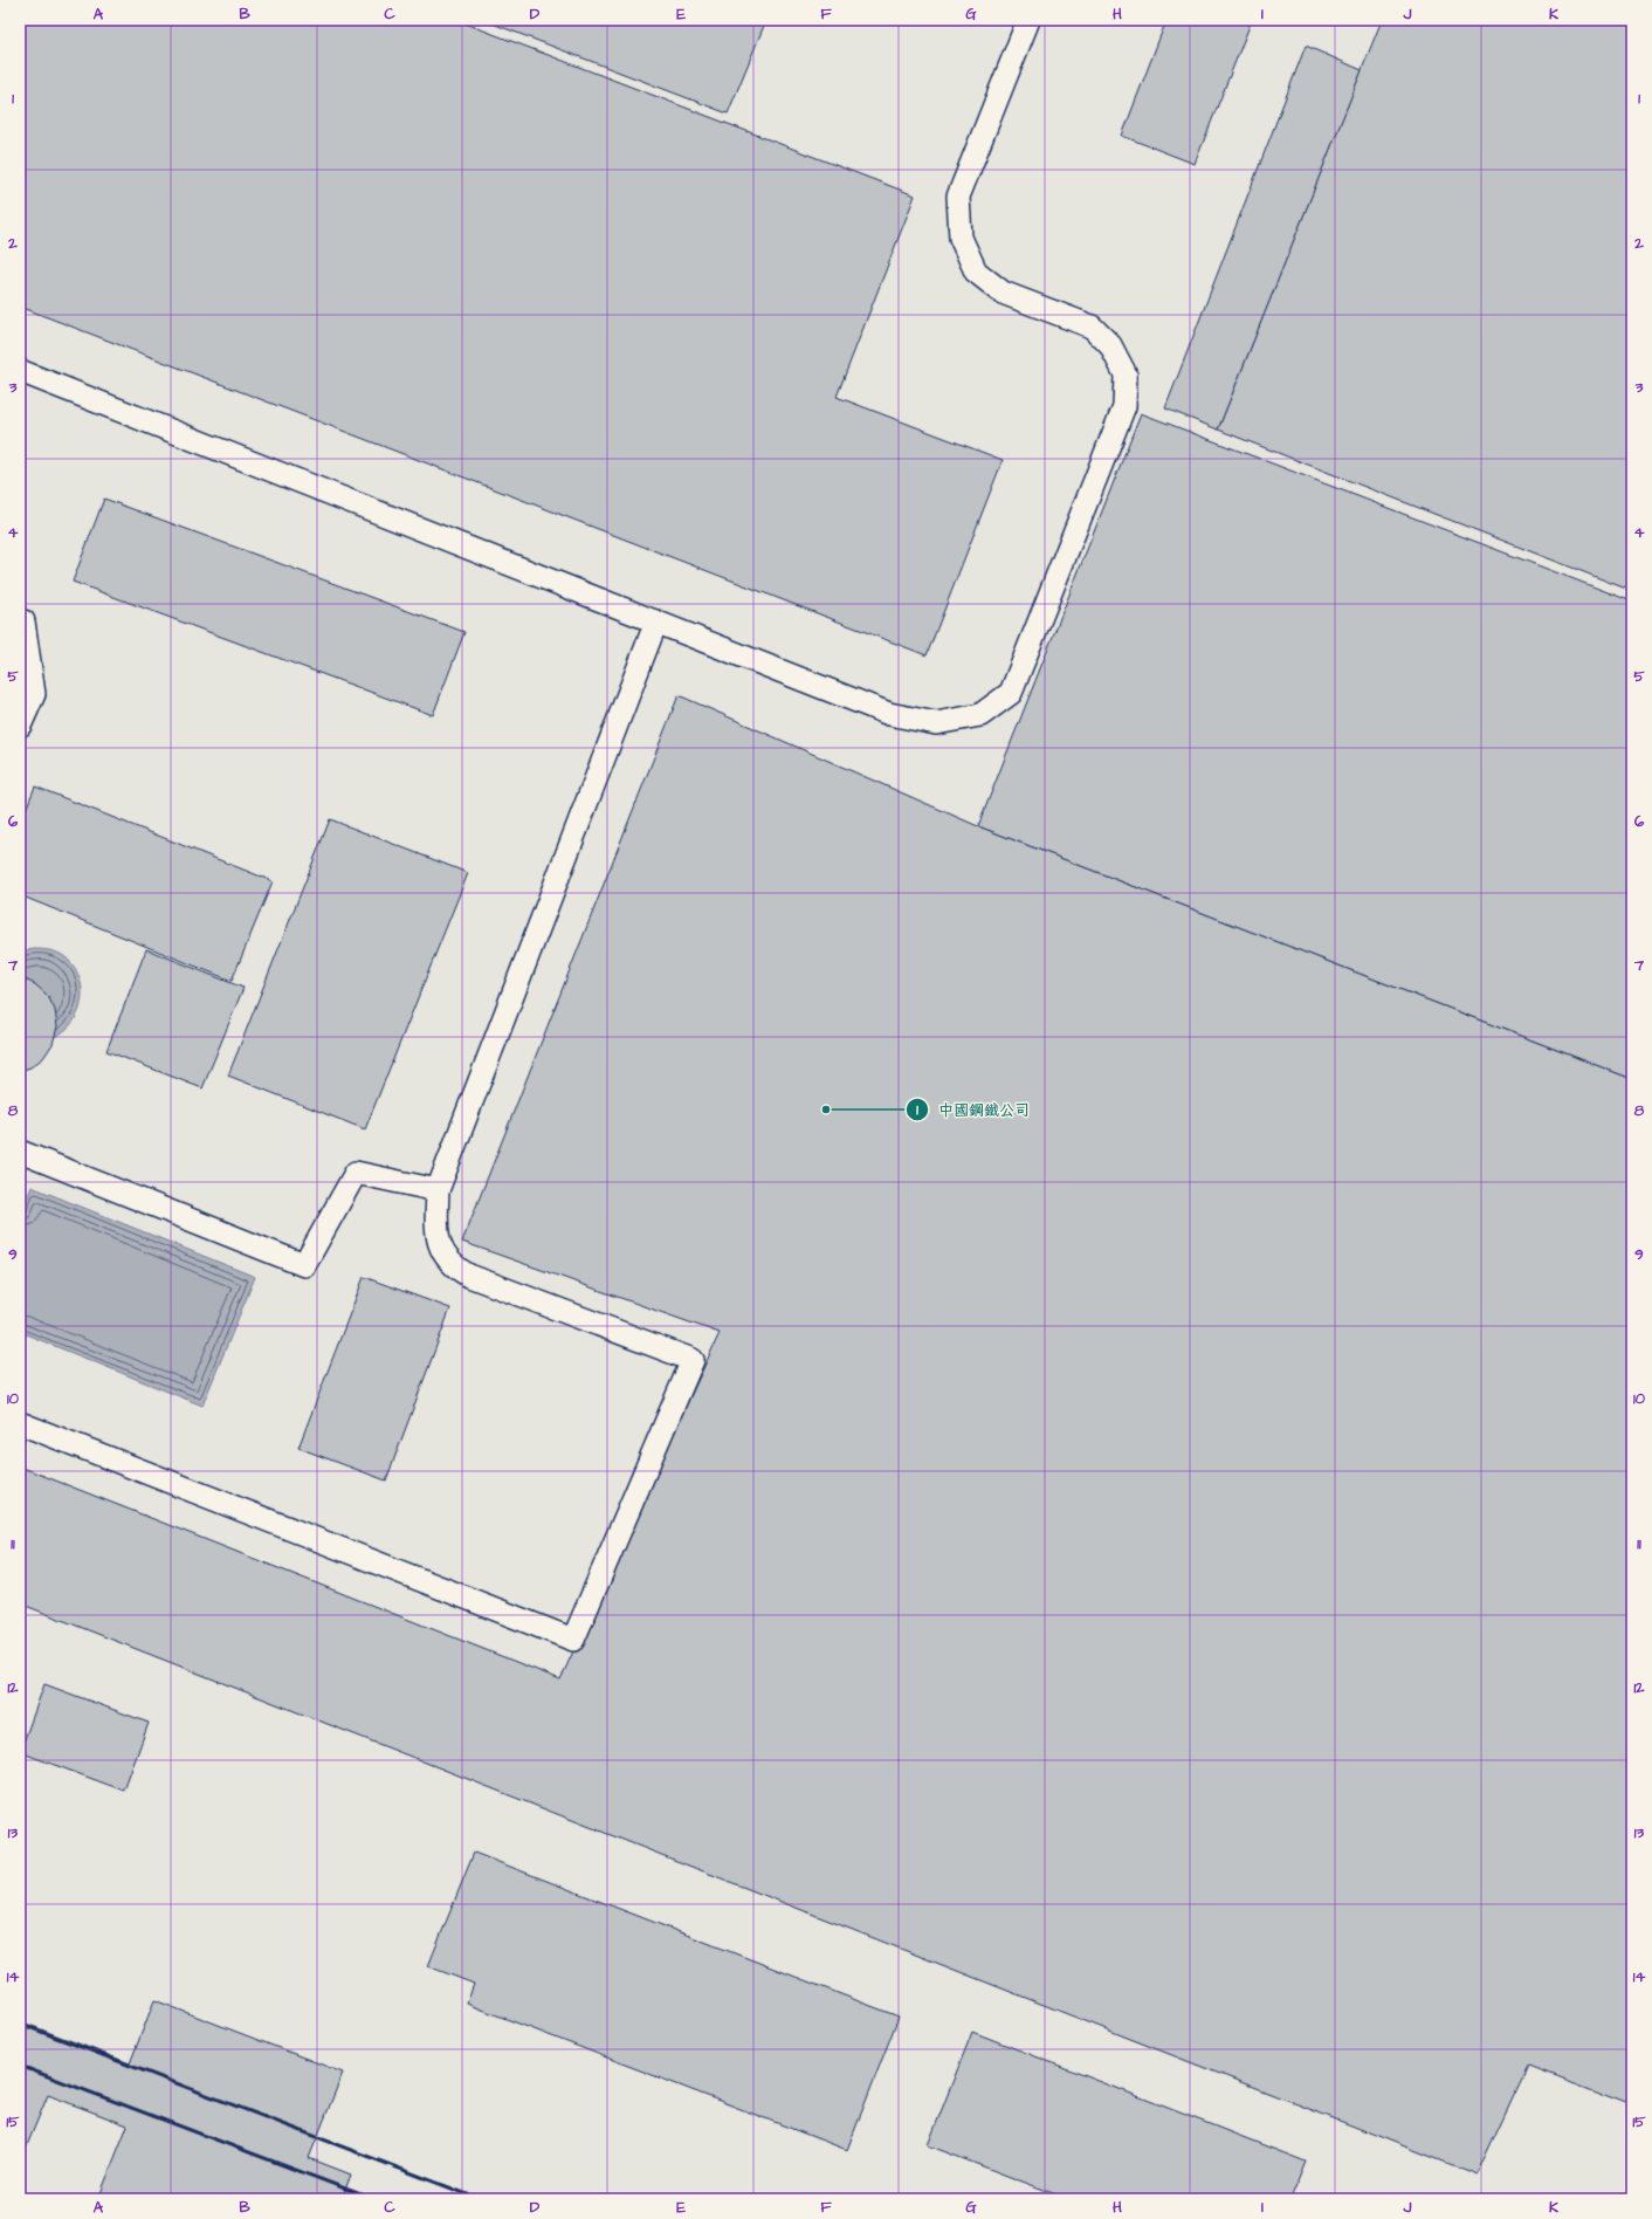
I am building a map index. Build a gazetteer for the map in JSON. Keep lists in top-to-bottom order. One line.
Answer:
{"places":["中國鋼鐵公司"],"grid":{"columns":["A","B","C","D","E","F","G","H","I","J","K"],"rows":["1","2","3","4","5","6","7","8","9","10","11","12","13","14","15"]}}
